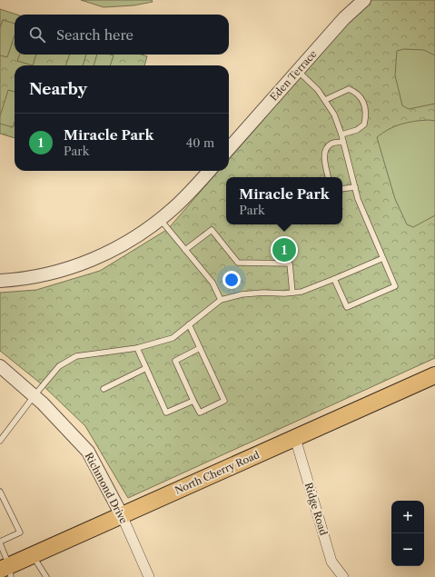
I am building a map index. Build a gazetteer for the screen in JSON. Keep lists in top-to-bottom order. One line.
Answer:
{"streets":{"main road":["North Cherry Road"],"street":["Eden Terrace","Richmond Drive","Ridge Road"]},"crossings":[["North Cherry Road","Richmond Drive"],["North Cherry Road","Ridge Road"]],"page":{"search":"Search here","heading":"Nearby","list":[{"mark":"1","name":"Miracle Park","note":"Park","value":"40 m"}],"popup":["Miracle Park","Park"],"pins":"1","map_buttons":["+","−"]}}
